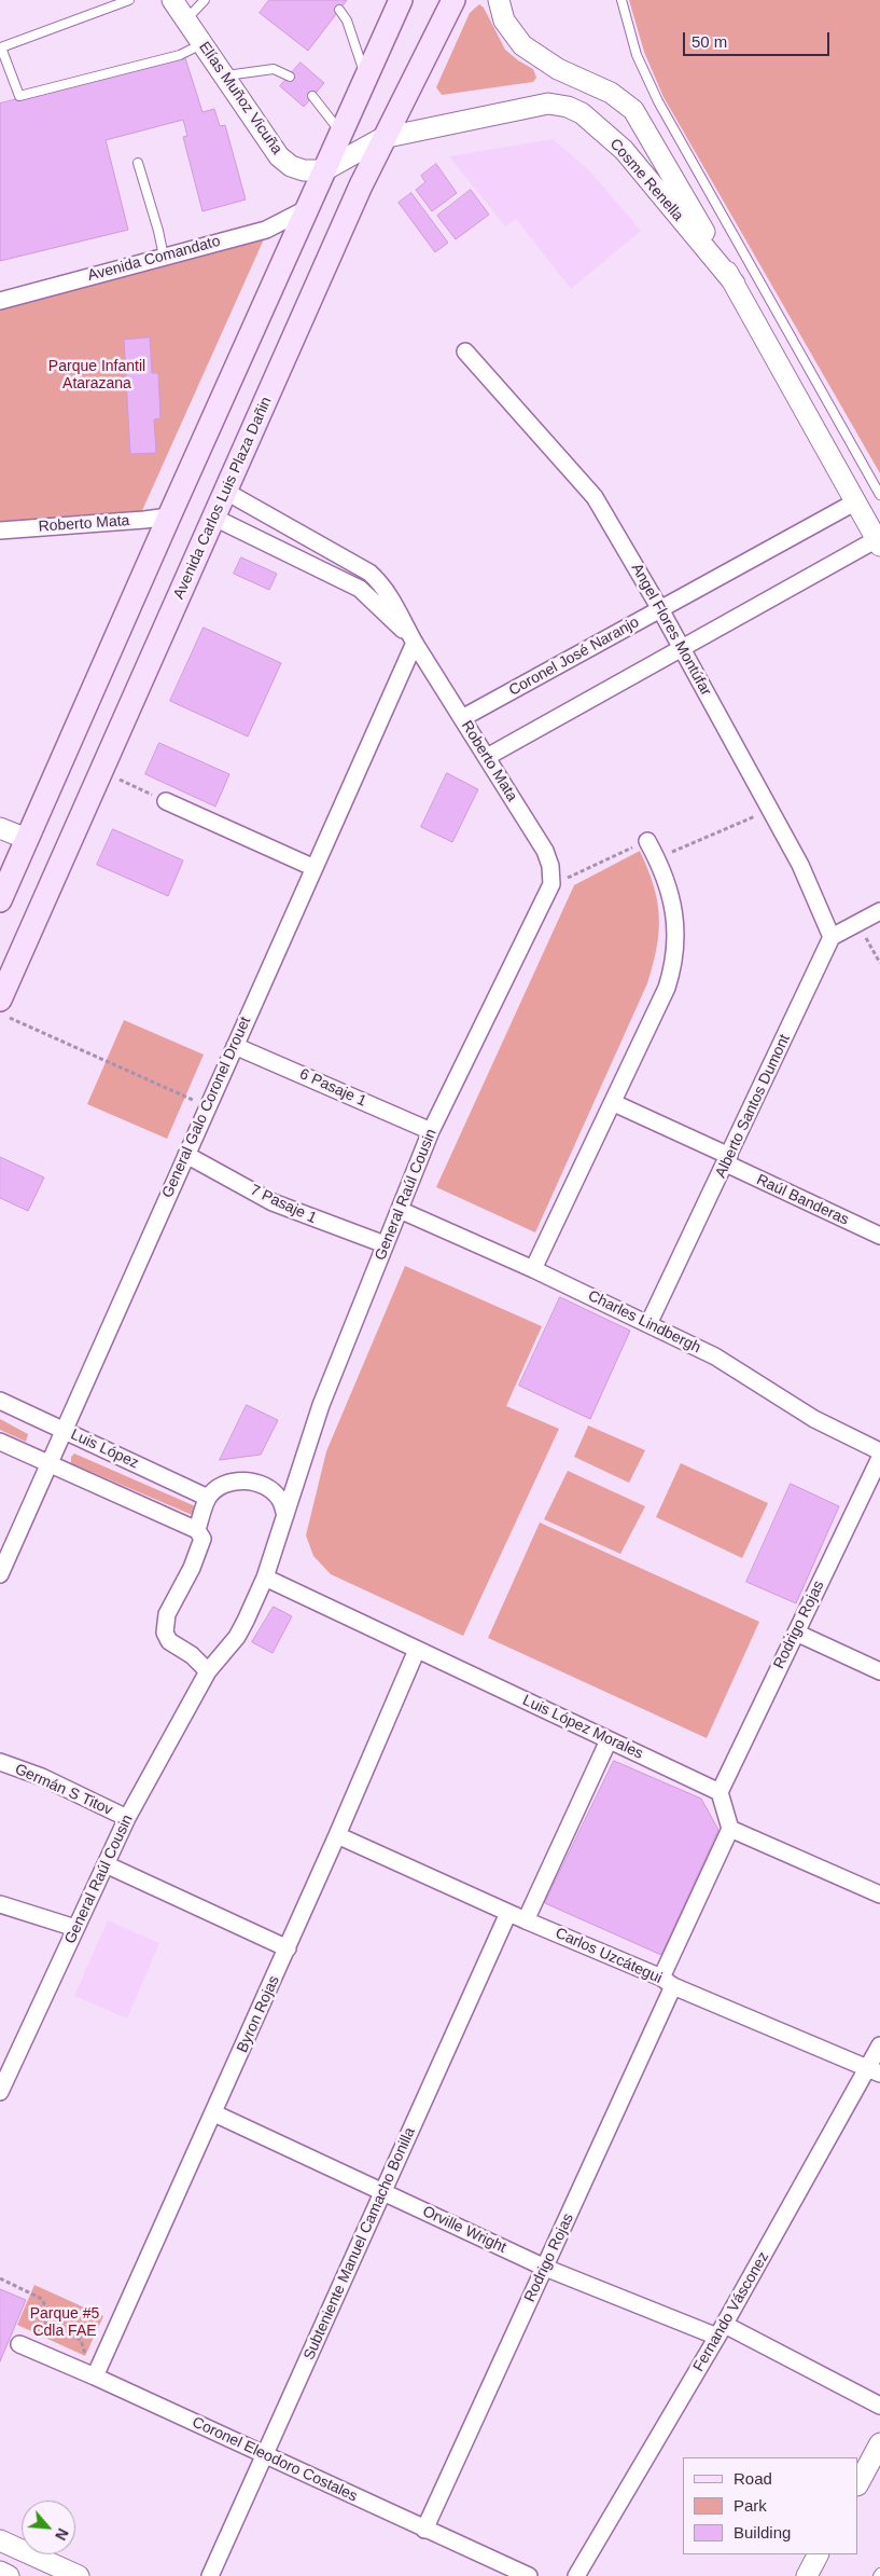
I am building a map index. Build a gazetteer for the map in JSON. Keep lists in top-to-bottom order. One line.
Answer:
{"streets":{"main road":["Avenida Carlos Luis Plaza Dañin"],"street":["Elías Muñoz Vicuña","Cosme Renella","Avenida Comandato","Roberto Mata","Angel Flores Montúfar","Coronel José Naranjo","6 Pasaje 1","Alberto Santos Dumont","General Galo Coronel Drouet","General Raúl Cousin","Raúl Banderas","7 Pasaje 1","Charles Lindbergh","Luis López","Rodrigo Rojas","Luis López Morales","Germán S Titov","Carlos Uzcátegui","Byron Rojas","Orville Wright","Subteniente Manuel Camacho Bonilla","Fernando Vásconez","Coronel Eleodoro Costales"]},"crossings":[["Elías Muñoz Vicuña","Cosme Renella"],["Cosme Renella","Avenida Carlos Luis Plaza Dañin"],["Cosme Renella","Coronel José Naranjo"],["Avenida Carlos Luis Plaza Dañin","Roberto Mata"],["Roberto Mata","Coronel José Naranjo"],["Roberto Mata","General Galo Coronel Drouet"],["Roberto Mata","General Raúl Cousin"],["Angel Flores Montúfar","Coronel José Naranjo"],["Angel Flores Montúfar","Alberto Santos Dumont"],["6 Pasaje 1","General Galo Coronel Drouet"],["6 Pasaje 1","General Raúl Cousin"],["Alberto Santos Dumont","Raúl Banderas"],["Alberto Santos Dumont","Charles Lindbergh"],["General Galo Coronel Drouet","7 Pasaje 1"],["General Galo Coronel Drouet","Luis López"],["General Raúl Cousin","7 Pasaje 1"],["General Raúl Cousin","Charles Lindbergh"],["General Raúl Cousin","Luis López Morales"],["General Raúl Cousin","Germán S Titov"],["Rodrigo Rojas","Luis López Morales"],["Rodrigo Rojas","Carlos Uzcátegui"],["Rodrigo Rojas","Orville Wright"],["Rodrigo Rojas","Coronel Eleodoro Costales"],["Luis López Morales","Byron Rojas"],["Carlos Uzcátegui","Byron Rojas"],["Carlos Uzcátegui","Subteniente Manuel Camacho Bonilla"],["Carlos Uzcátegui","Fernando Vásconez"],["Byron Rojas","Orville Wright"],["Byron Rojas","Coronel Eleodoro Costales"],["Orville Wright","Subteniente Manuel Camacho Bonilla"],["Orville Wright","Fernando Vásconez"],["Subteniente Manuel Camacho Bonilla","Coronel Eleodoro Costales"]],"parks":["Parque Infantil Atarazana","Parque #5 Cdla FAE"],"legend":["Road","Park","Building"],"scale_bar":"50 m","north":"bottom right"}
